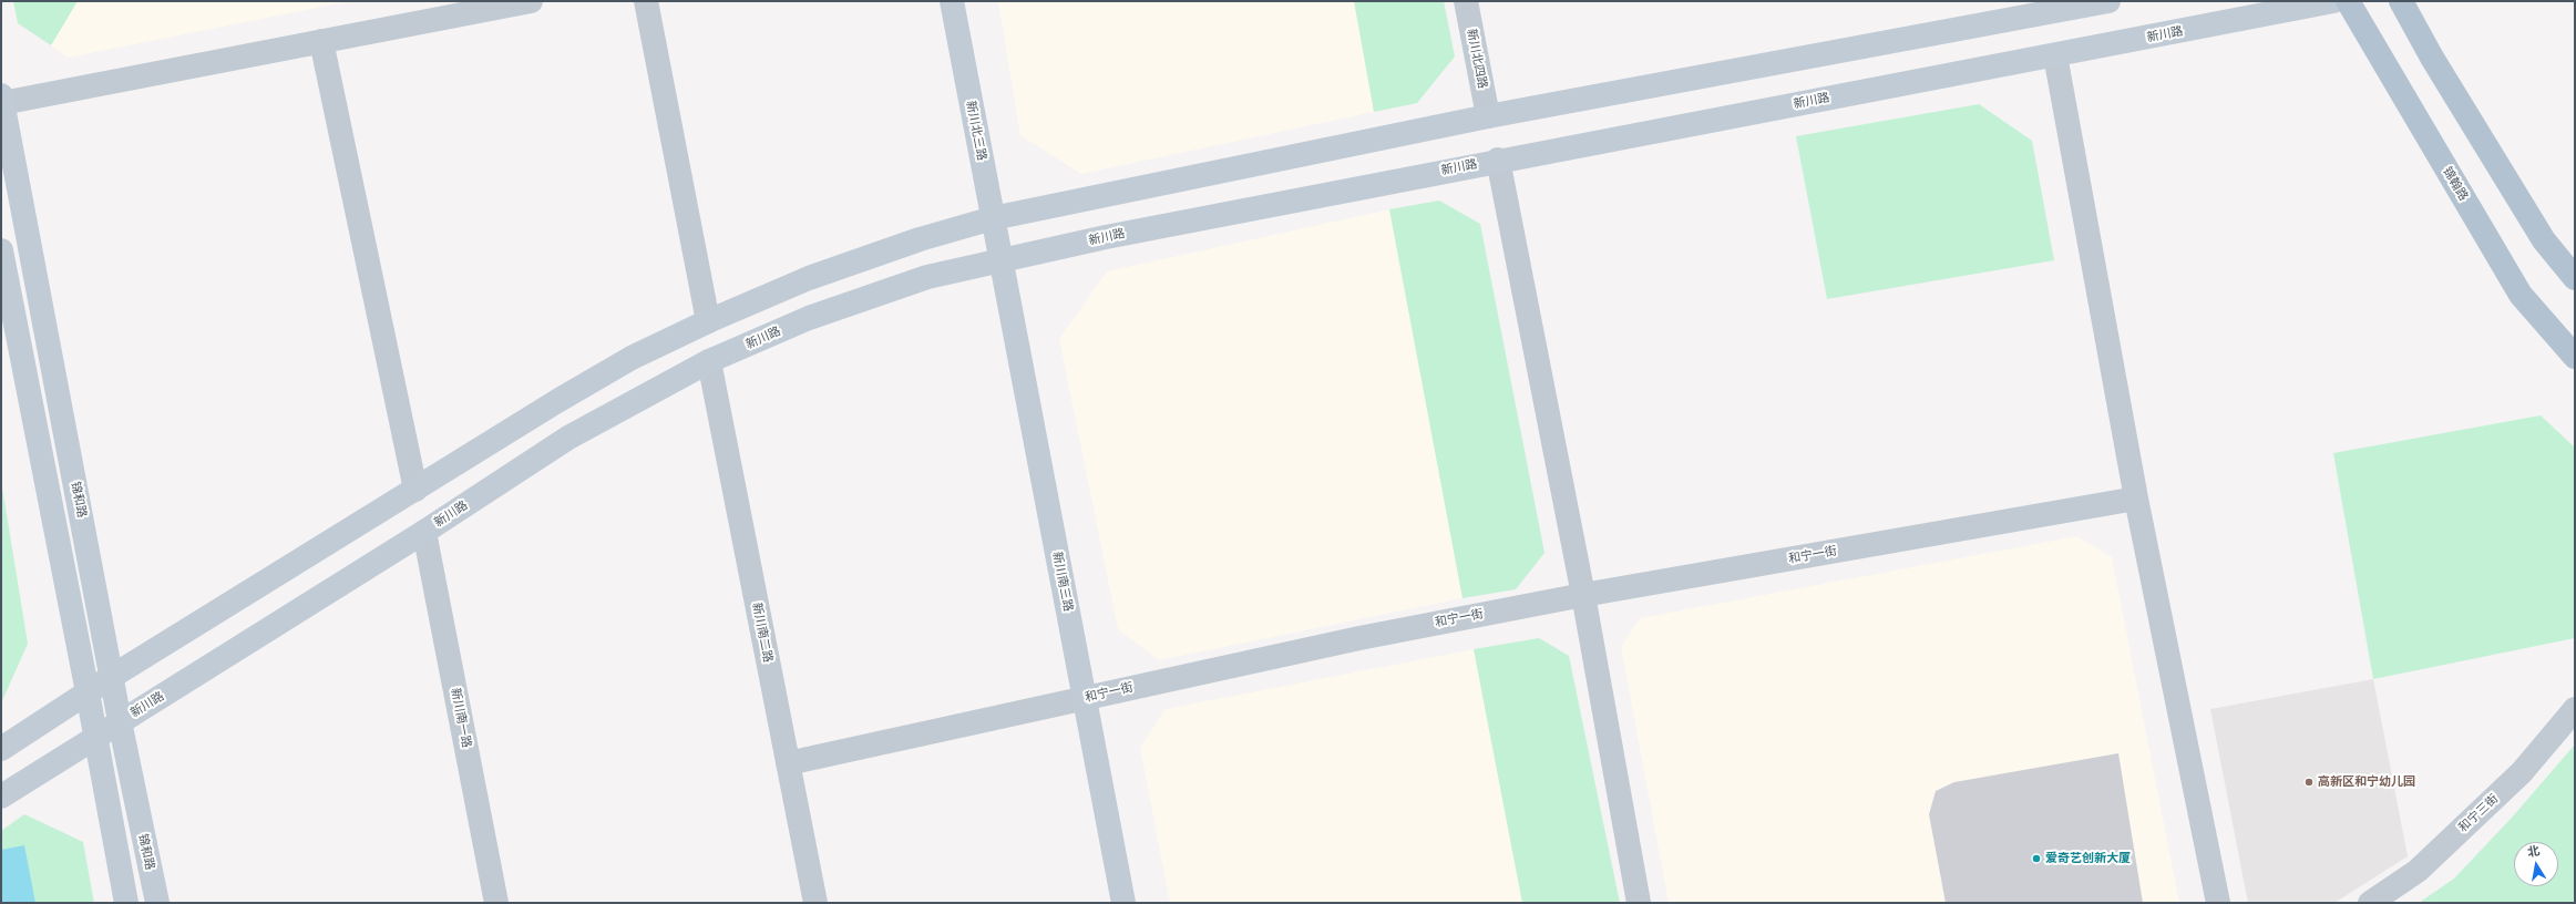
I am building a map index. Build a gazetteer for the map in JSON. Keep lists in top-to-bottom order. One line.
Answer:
{"streets":{"main road":["锦翰路"],"street":["新川路","新川北四路","新川北三路","锦和路","和宁一街","新川南三路","新川南二路","新川南一路","和宁三街"]},"crossings":[["新川路","新川北三路"],["新川路","锦和路"],["新川路","新川南三路"],["新川路","新川南二路"],["新川路","新川南一路"],["新川北三路","新川南三路"],["和宁一街","新川南三路"],["和宁一街","新川南二路"]],"places":["高新区和宁幼儿园","爱奇艺创新大厦"],"north":"top"}
